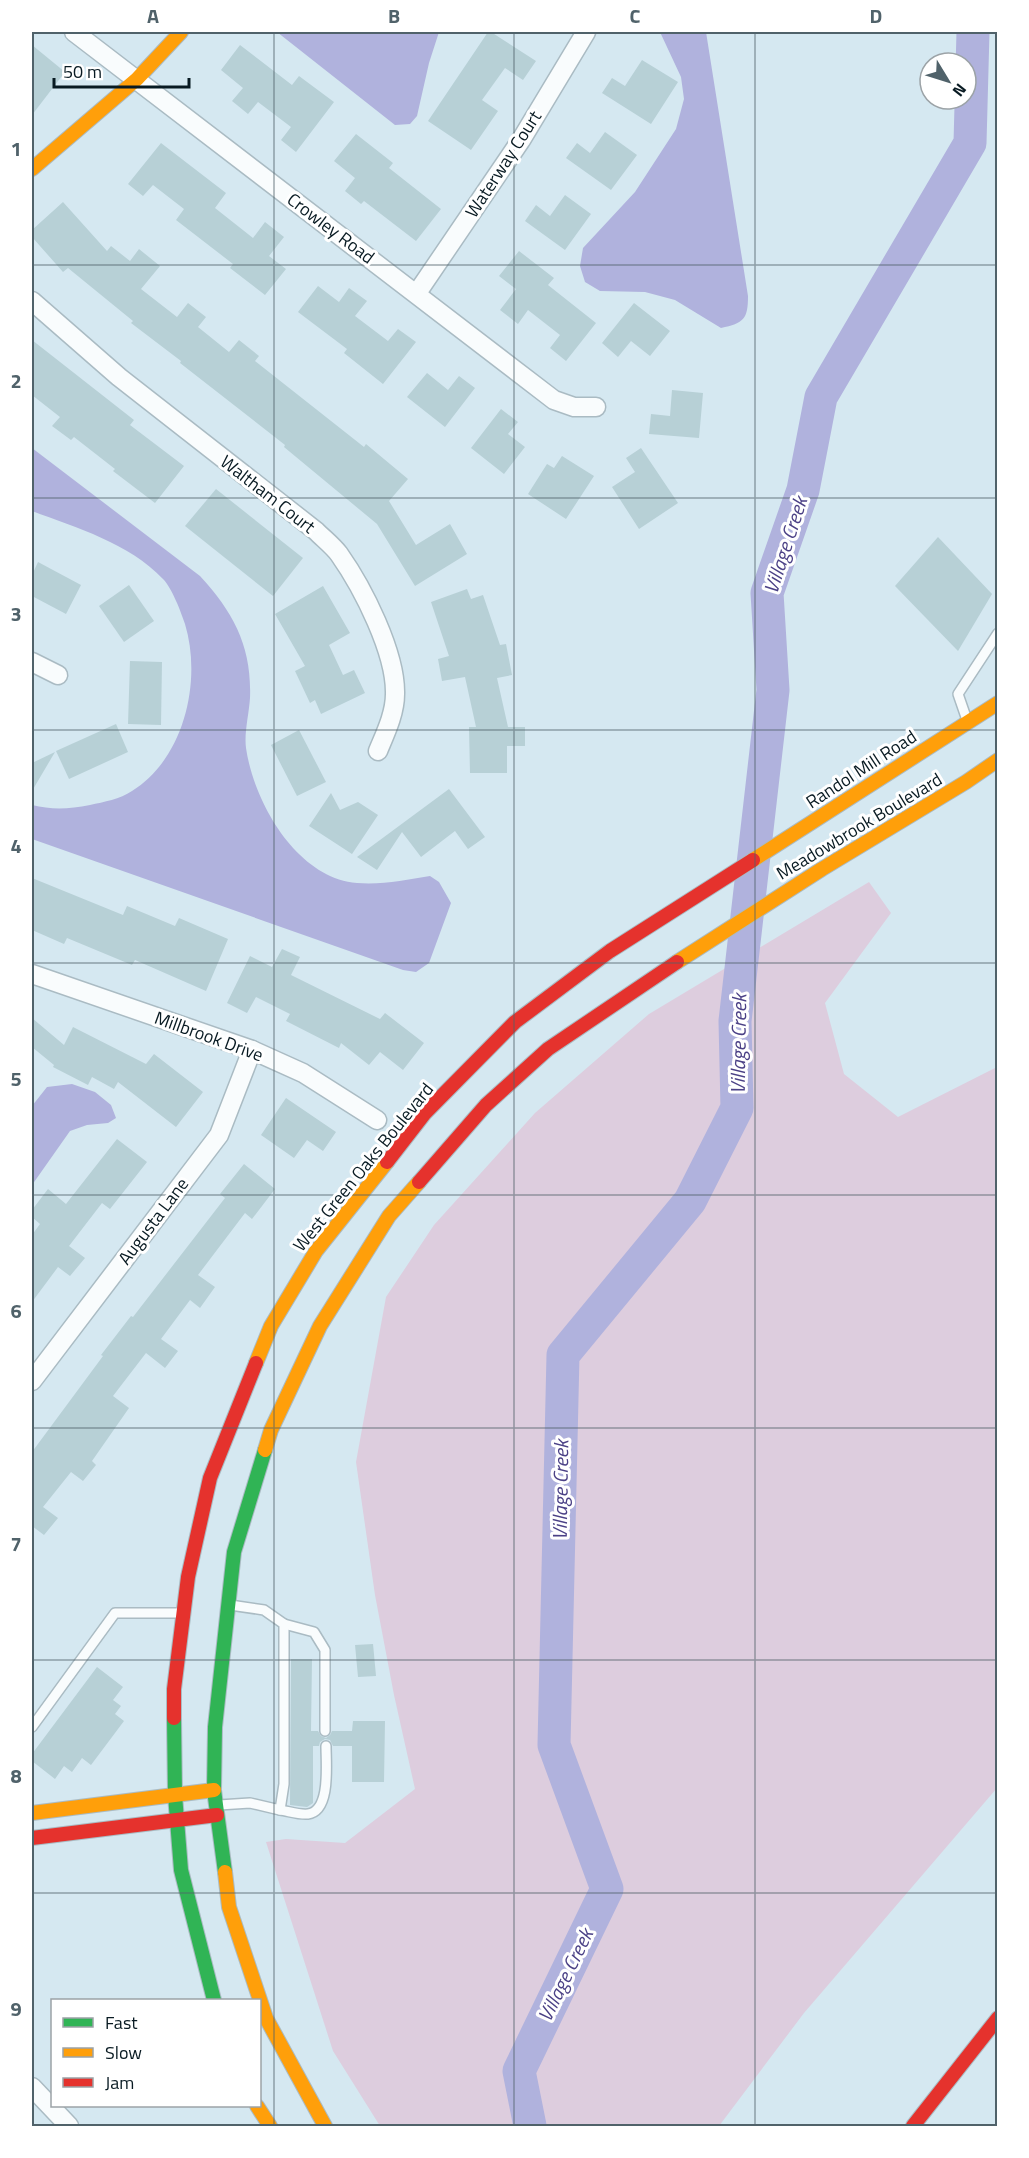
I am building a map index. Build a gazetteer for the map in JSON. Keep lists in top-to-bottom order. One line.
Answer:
{"streets":{"main road":["Randol Mill Road","Meadowbrook Boulevard","West Green Oaks Boulevard"],"street":["Waterway Court","Crowley Road","Waltham Court","Millbrook Drive","Augusta Lane"]},"crossings":[["Waterway Court","Crowley Road"],["Randol Mill Road","West Green Oaks Boulevard"],["Millbrook Drive","Augusta Lane"]],"water":["Village Creek"],"legend":["Fast","Slow","Jam"],"scale_bar":"50 m","north":"bottom right","grid":{"columns":["A","B","C","D"],"rows":["1","2","3","4","5","6","7","8","9"]}}
